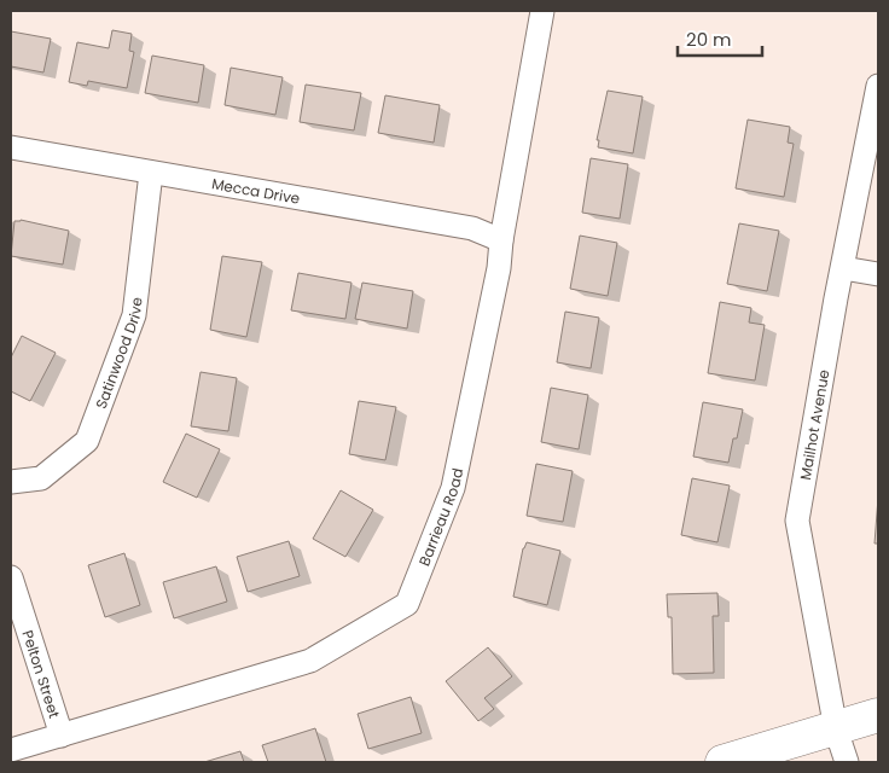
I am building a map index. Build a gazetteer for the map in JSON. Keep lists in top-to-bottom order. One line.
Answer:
{"streets":{"street":["Mecca Drive","Satinwood Drive","Mailhot Avenue","Barrieau Road","Pelton Street"]},"crossings":[["Mecca Drive","Satinwood Drive"],["Mecca Drive","Barrieau Road"],["Barrieau Road","Pelton Street"]],"scale_bar":"20 m"}
